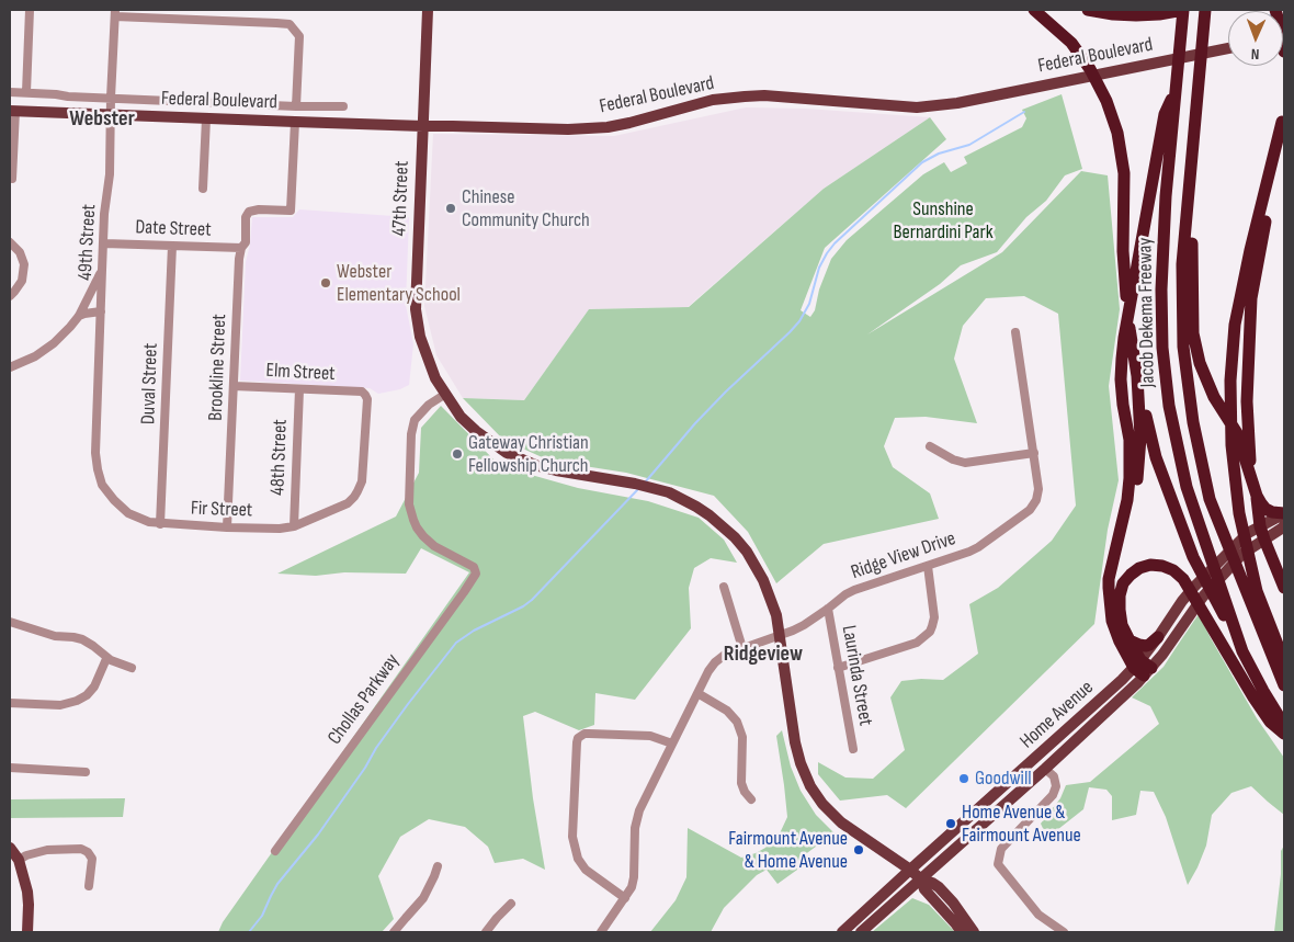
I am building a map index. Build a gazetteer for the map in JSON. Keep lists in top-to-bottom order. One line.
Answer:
{"streets":{"highway":["Jacob Dekema Freeway"],"main road":["Federal Boulevard","47th Street","Home Avenue"],"street":["Date Street","49th Street","Brookline Street","Elm Street","Duval Street","48th Street","Fir Street","Ridge View Drive","Laurinda Street","Chollas Parkway"]},"crossings":[["Federal Boulevard","47th Street"],["Federal Boulevard","49th Street"],["Federal Boulevard","Brookline Street"],["47th Street","Ridge View Drive"],["47th Street","Chollas Parkway"],["47th Street","Home Avenue"],["Date Street","49th Street"],["Date Street","Brookline Street"],["Date Street","Duval Street"],["49th Street","Fir Street"],["Brookline Street","Elm Street"],["Brookline Street","Fir Street"],["Elm Street","48th Street"],["Elm Street","Fir Street"],["Duval Street","Fir Street"],["48th Street","Fir Street"],["Ridge View Drive","Laurinda Street"]],"districts":["Webster","Ridgeview"],"parks":["Sunshine Bernardini Park"],"places":["Chinese Community Church","Webster Elementary School","Gateway Christian Fellowship Church","Goodwill","Home Avenue & Fairmount Avenue","Fairmount Avenue & Home Avenue"],"north":"bottom"}
